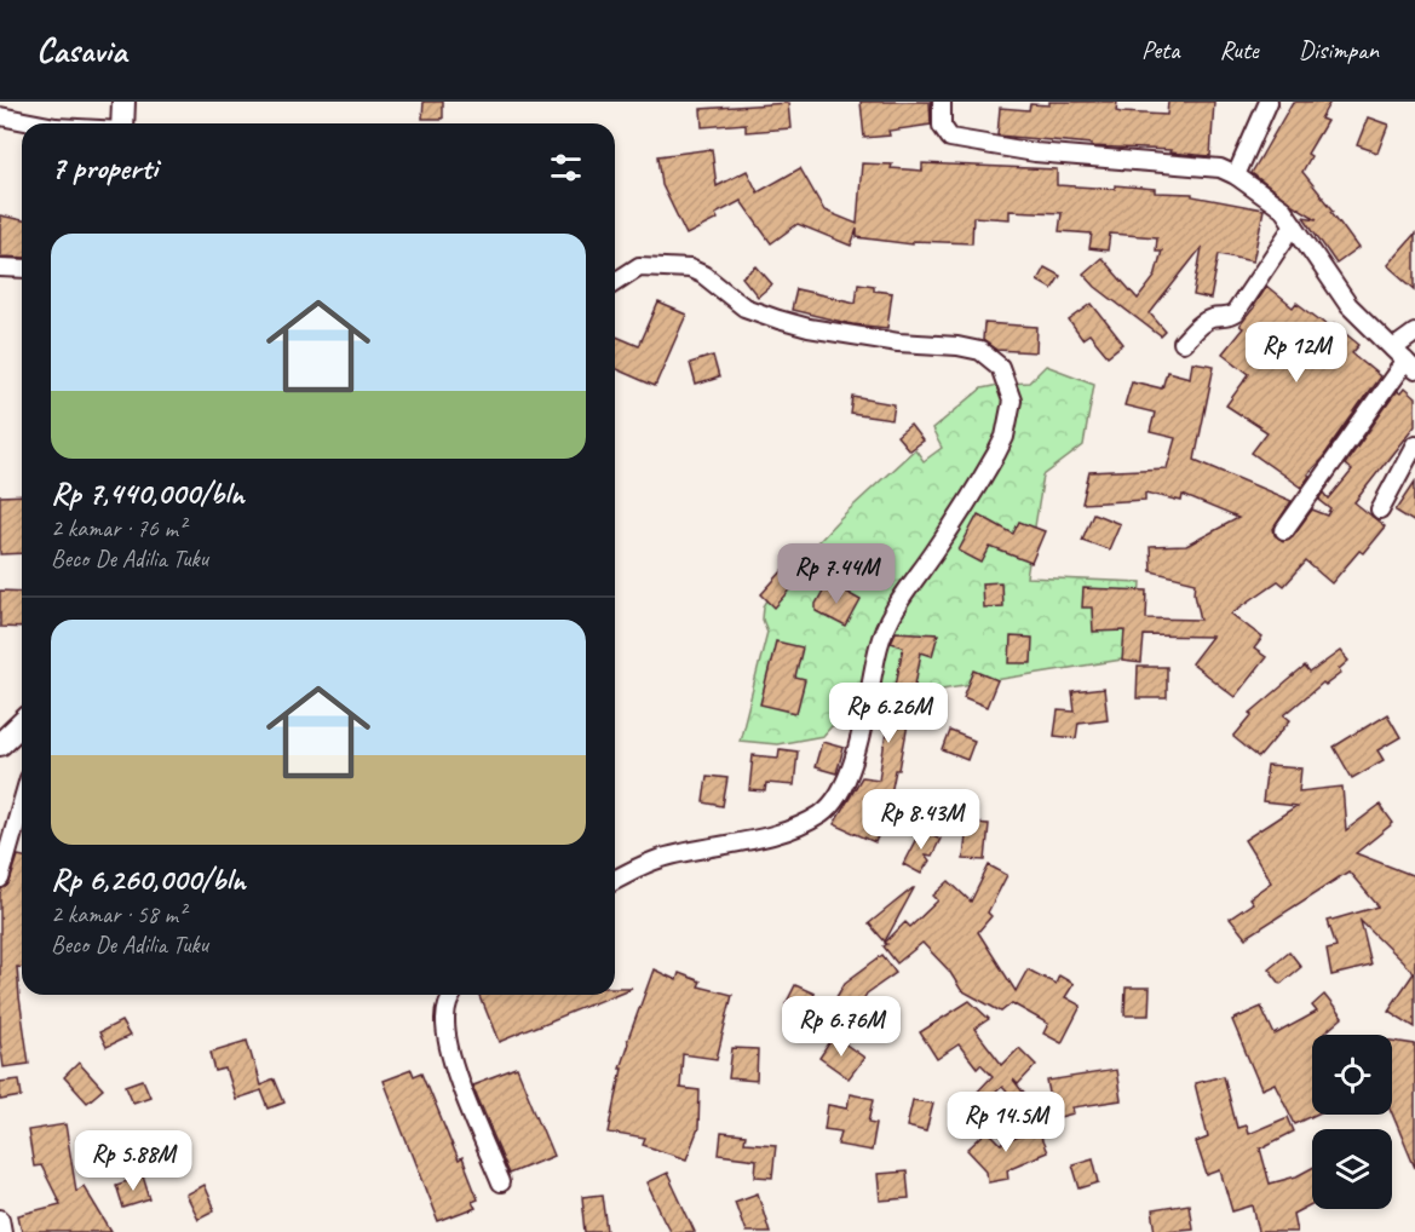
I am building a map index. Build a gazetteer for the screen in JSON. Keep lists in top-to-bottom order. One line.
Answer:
{"page":{"header":"Casavia","nav":["Peta","Rute","Disimpan"],"heading":"7 properti","list":[{"name":"Rp 7,440,000/bln","note":"2 kamar · 76 m² · Beco De Adilia Tuku"},{"name":"Rp 6,260,000/bln","note":"2 kamar · 58 m² · Beco De Adilia Tuku"}],"price":["Rp 12M","Rp 7.44M","Rp 6.26M","Rp 8.43M","Rp 6.76M","Rp 14.5M","Rp 5.88M"]}}
